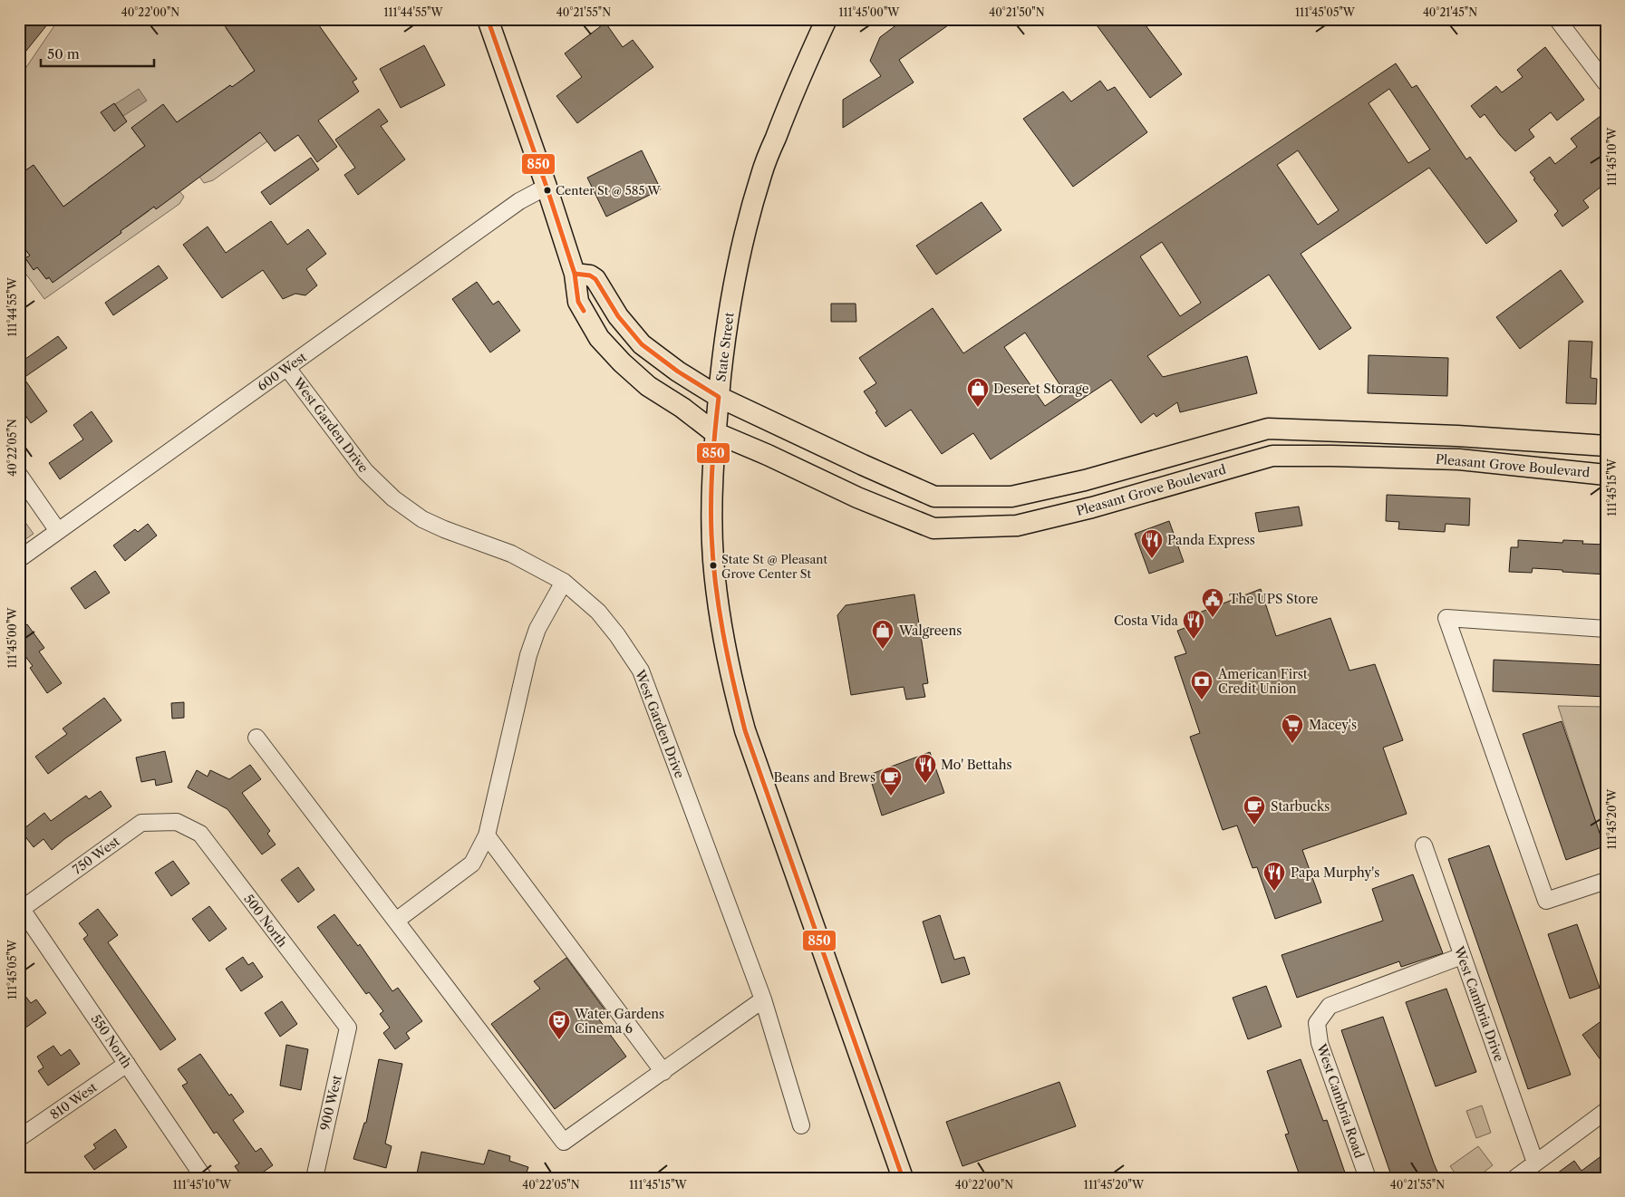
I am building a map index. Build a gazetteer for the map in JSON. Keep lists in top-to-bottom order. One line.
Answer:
{"streets":{"main road":["State Street","Pleasant Grove Boulevard"],"street":["600 West","West Garden Drive","750 West","500 North","West Cambria Drive","550 North","810 West","West Cambria Road","900 West"]},"crossings":[["State Street","Pleasant Grove Boulevard"],["600 West","West Garden Drive"],["600 West","Pleasant Grove Boulevard"],["750 West","500 North"],["750 West","550 North"],["500 North","900 West"],["West Cambria Drive","West Cambria Road"],["550 North","810 West"]],"places":{"other":["Center St @ 585 W","State St @ Pleasant Grove Center St"],"shop":["Deseret Storage","Walgreens"],"restaurant":["Panda Express","Costa Vida","Mo' Bettahs","Papa Murphy's"],"public building":["The UPS Store"],"bank":["American First Credit Union"],"supermarket":["Macey's"],"cafe":["Beans and Brews","Starbucks"],"theatre":["Water Gardens Cinema 6"]},"lines":["transit line 850"],"scale_bar":"50 m","coordinates":["40°22'00\"N","111°44'55\"W","40°21'55\"N","111°45'00\"W","40°21'50\"N","111°45'05\"W","40°21'45\"N","111°45'10\"W","40°22'05\"N","111°45'15\"W","111°45'20\"W"]}
